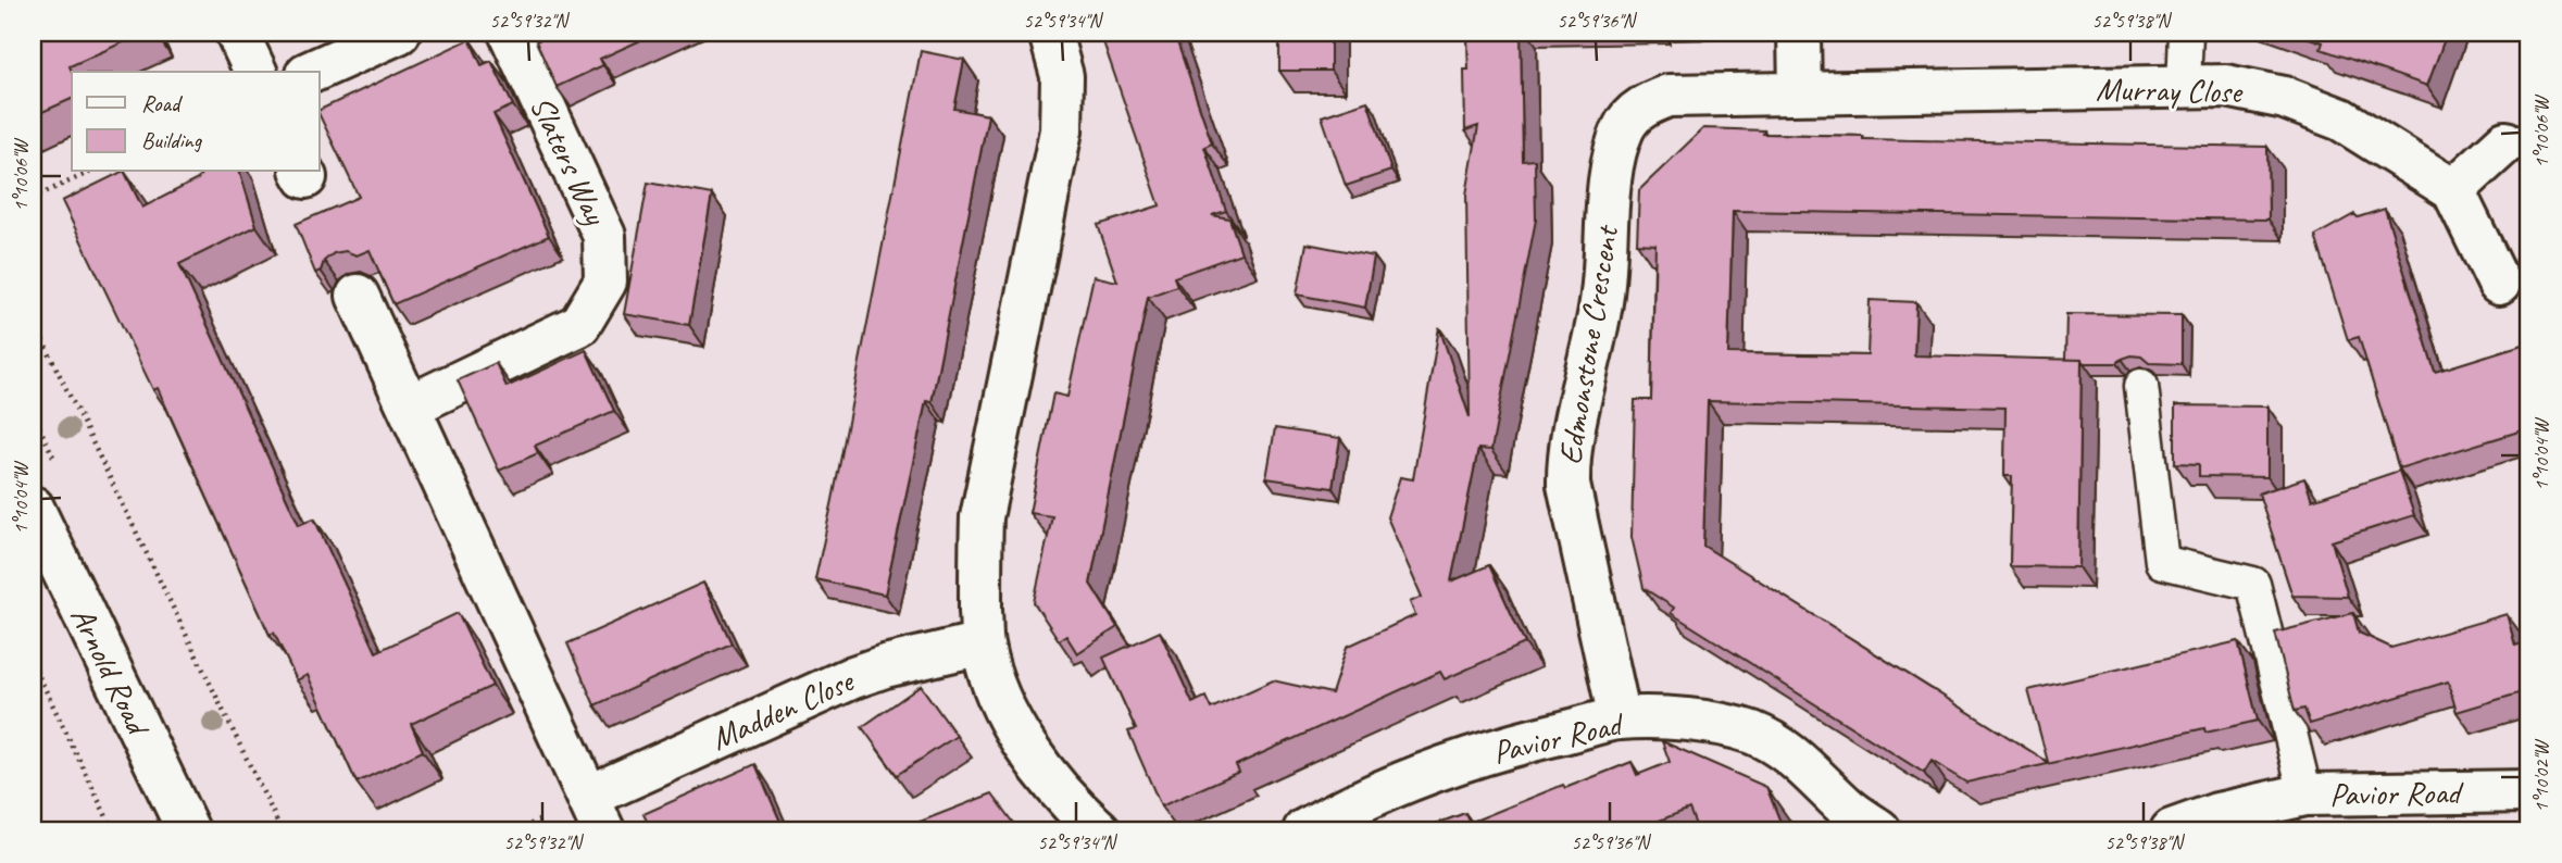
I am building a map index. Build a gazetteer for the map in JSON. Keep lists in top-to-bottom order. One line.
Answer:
{"streets":{"street":["Murray Close","Slaters Way","Edmonstone Crescent","Arnold Road","Madden Close","Pavior Road"]},"crossings":[["Murray Close","Edmonstone Crescent"],["Edmonstone Crescent","Pavior Road"]],"legend":["Road","Building"],"coordinates":["52°59'32\"N","52°59'34\"N","52°59'36\"N","52°59'38\"N","1°10'06\"W","1°10'04\"W","1°10'02\"W"]}
